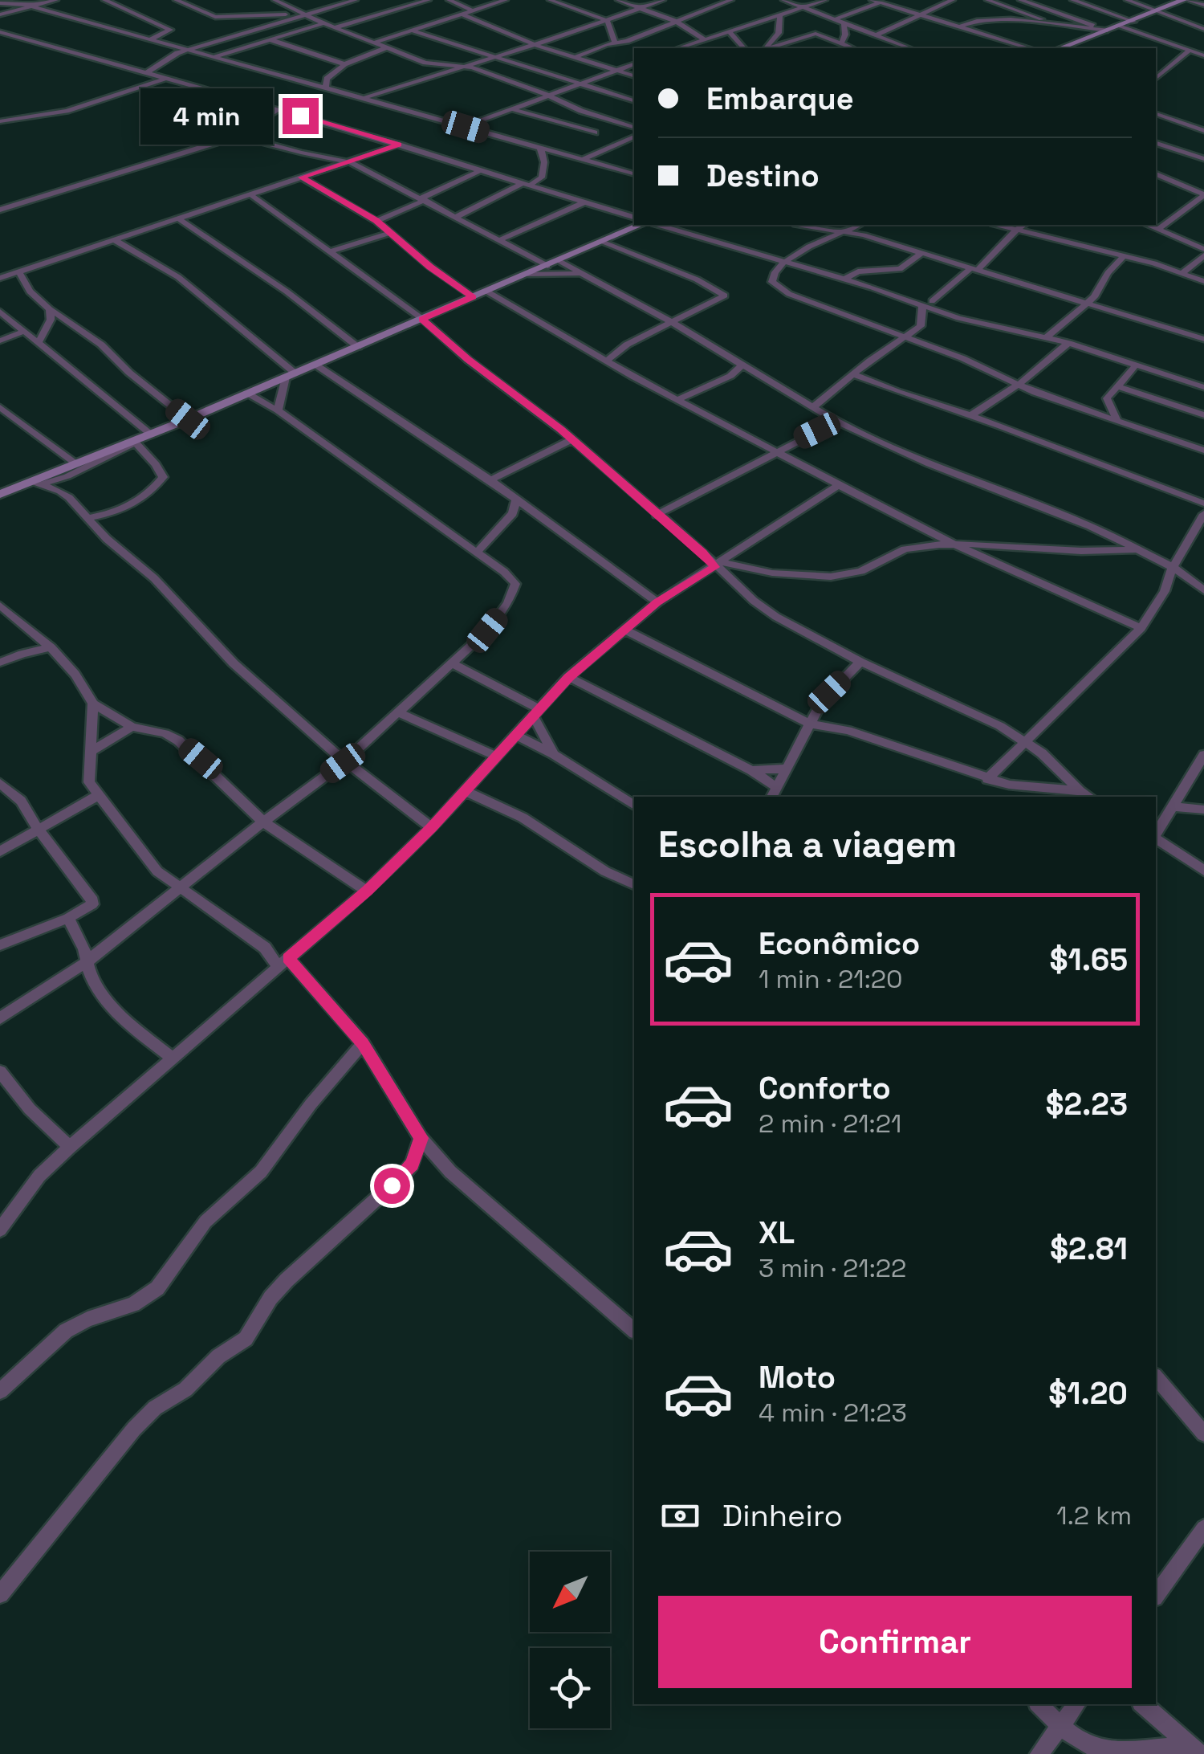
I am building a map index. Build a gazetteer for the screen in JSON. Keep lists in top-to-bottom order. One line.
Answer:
{"north":"bottom left","page":{"banner":["Embarque","Destino"],"bubble":"4 min","heading":"Escolha a viagem","list":[{"name":"Econômico","note":"1 min · 21:20","value":"$1.65"},{"name":"Conforto","note":"2 min · 21:21","value":"$2.23"},{"name":"XL","note":"3 min · 21:22","value":"$2.81"},{"name":"Moto","note":"4 min · 21:23","value":"$1.20"}],"pay":["Dinheiro","1.2 km"],"buttons":"Confirmar"}}
